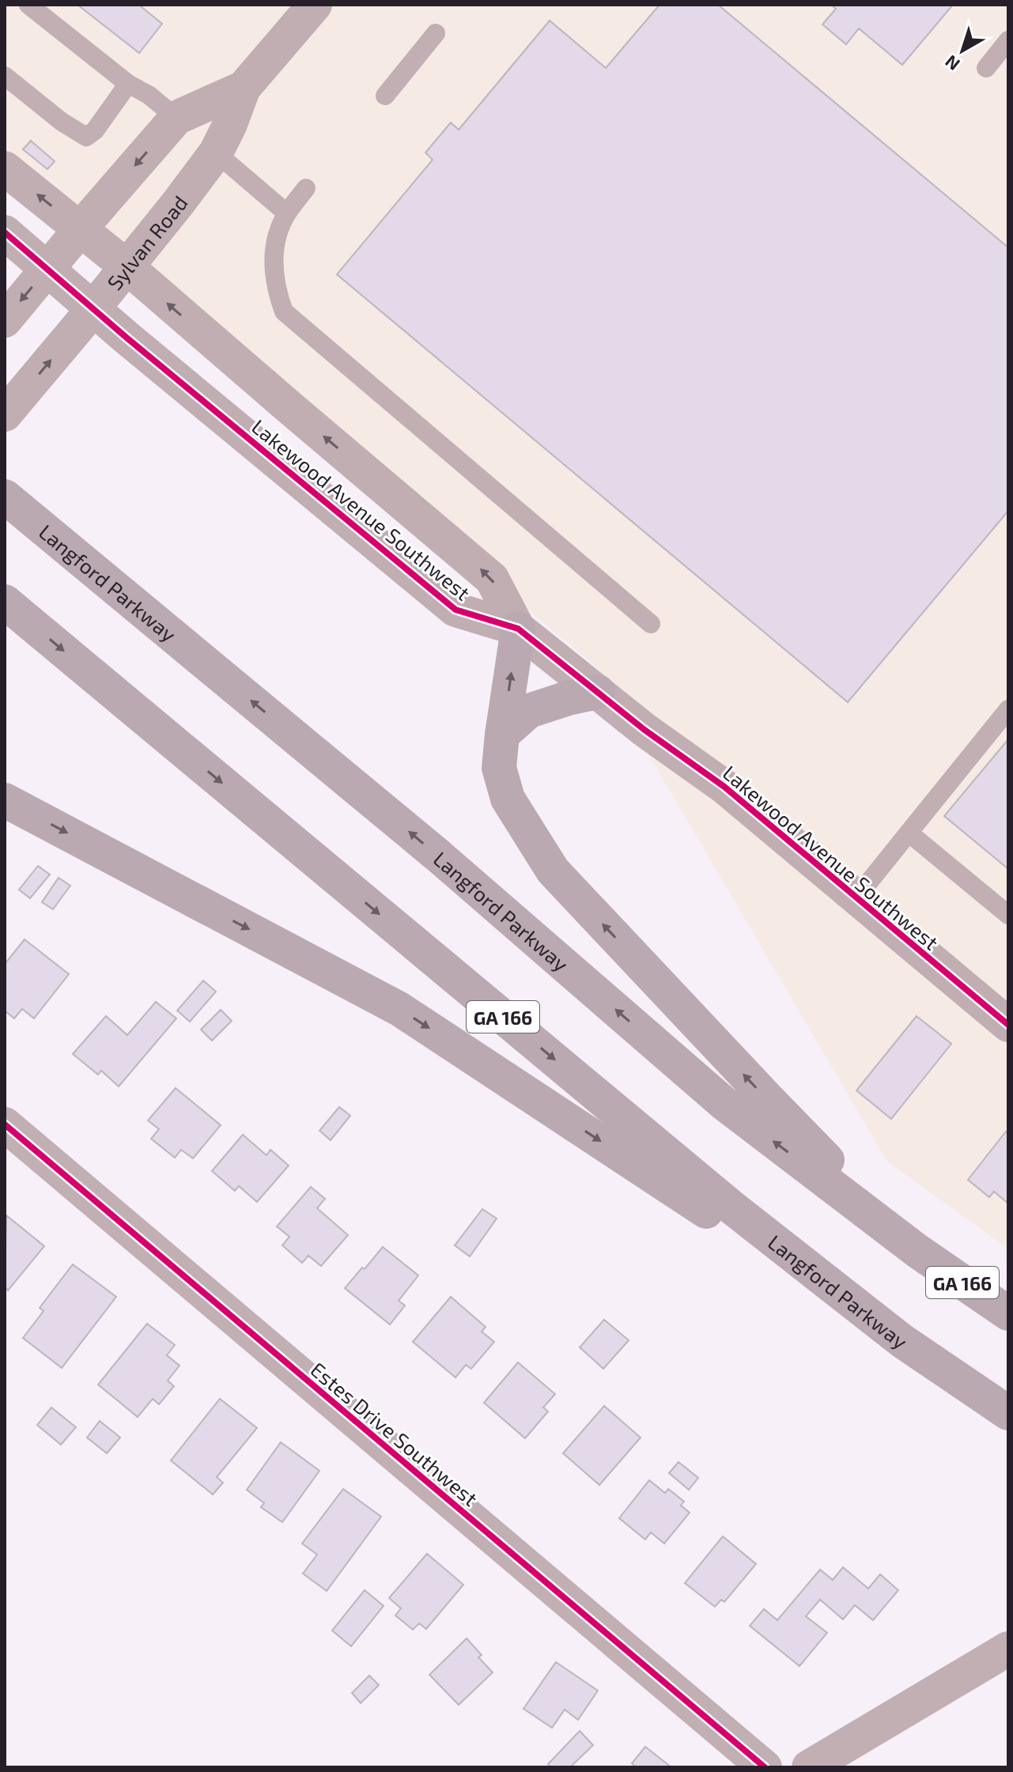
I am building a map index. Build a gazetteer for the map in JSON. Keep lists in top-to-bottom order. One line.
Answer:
{"streets":{"highway":["Langford Parkway","GA 166"],"street":["Sylvan Road","Lakewood Avenue Southwest","Estes Drive Southwest"]},"crossings":[["Sylvan Road","Lakewood Avenue Southwest"]],"north":"bottom left"}
